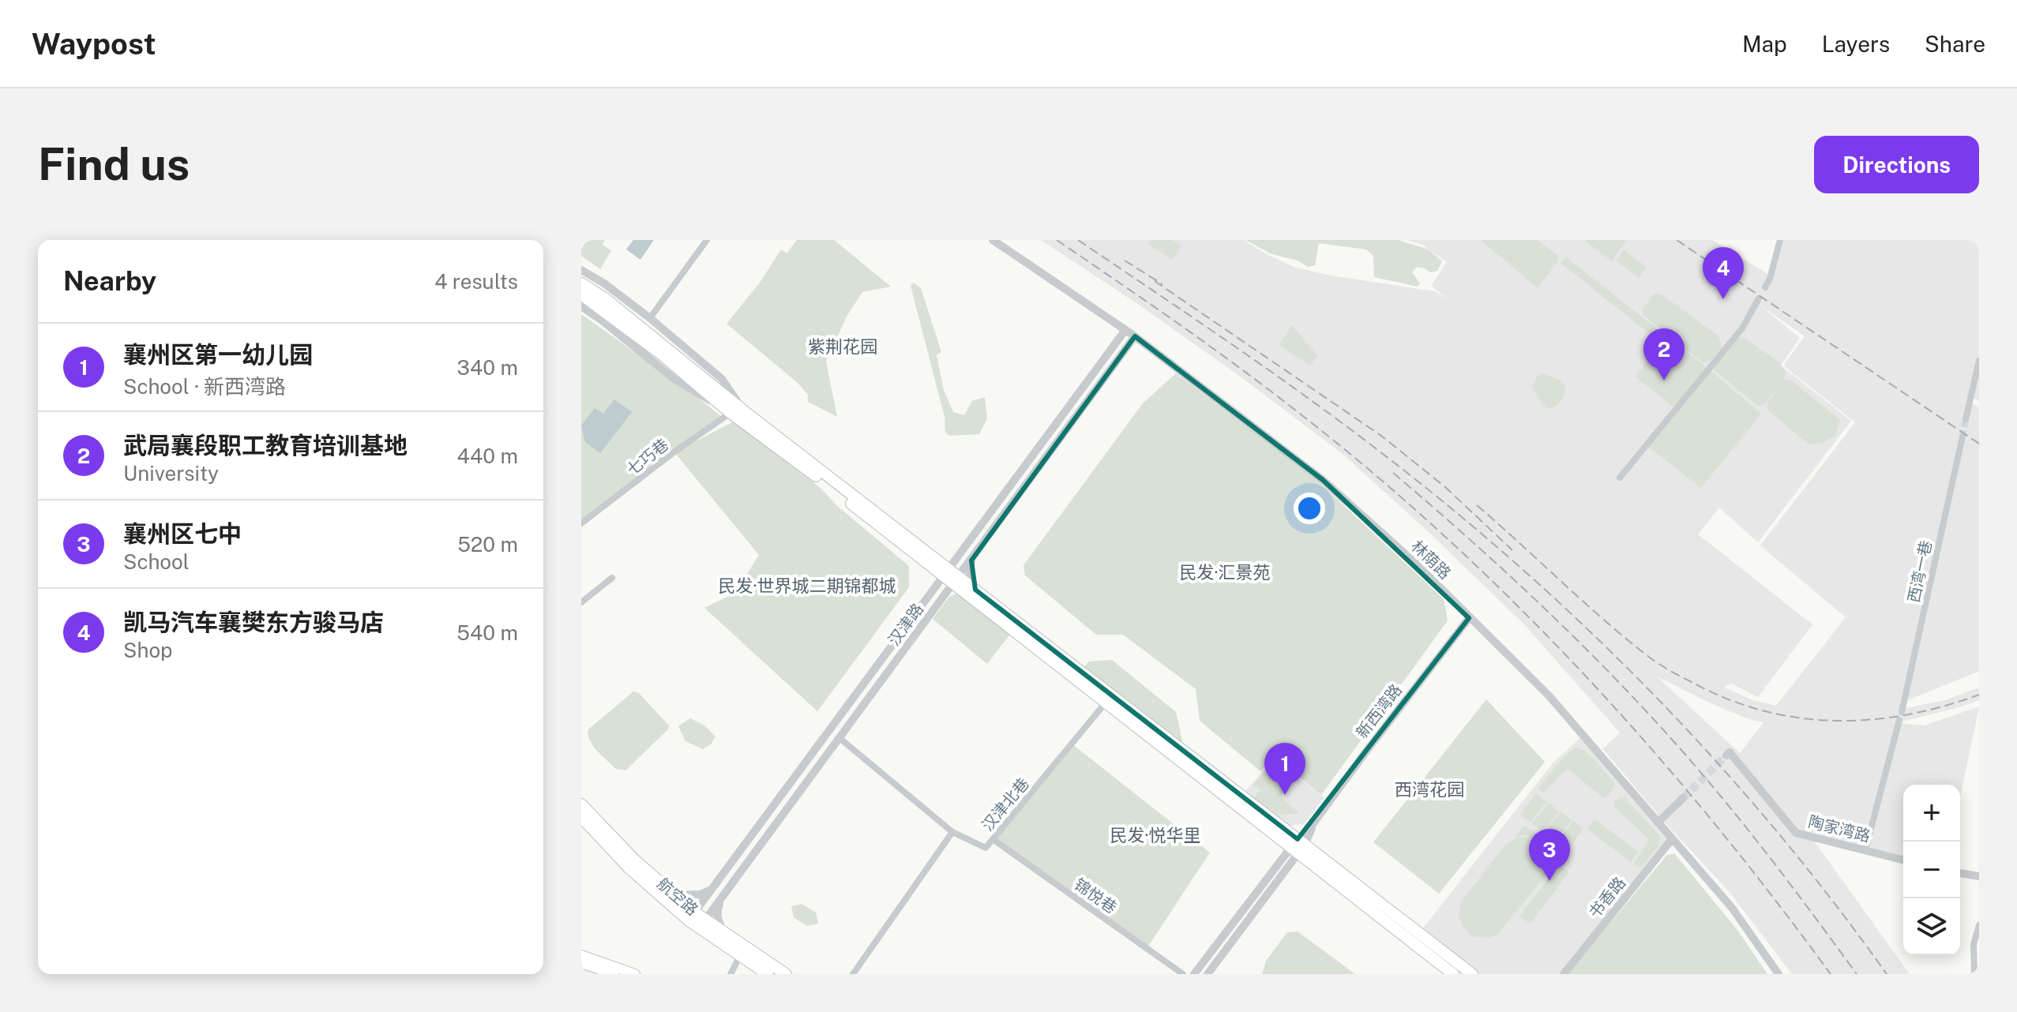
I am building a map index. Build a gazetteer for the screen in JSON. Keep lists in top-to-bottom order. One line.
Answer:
{"streets":{"main road":["航空路"],"street":["七巧巷","林荫路","西湾一巷","汉津路","新西湾路","汉津北巷","陶家湾路","锦悦巷","书香路"]},"crossings":[["林荫路","汉津路"],["林荫路","新西湾路"],["林荫路","书香路"],["汉津路","航空路"],["汉津北巷","锦悦巷"]],"districts":["紫荆花园","民发·汇景苑","民发·世界城二期锦都城","西湾花园","民发·悦华里"],"page":{"header":"Waypost","nav":["Map","Layers","Share"],"buttons":"Directions","title":"Find us","heading":["Nearby","4 results"],"pins":["4","2","1","3"],"list":[{"mark":"1","name":"襄州区第一幼儿园","note":"School · 新西湾路","value":"340 m"},{"mark":"2","name":"武局襄段职工教育培训基地","note":"University","value":"440 m"},{"mark":"3","name":"襄州区七中","note":"School","value":"520 m"},{"mark":"4","name":"凯马汽车襄樊东方骏马店","note":"Shop","value":"540 m"}],"map_buttons":["+","−"]}}
